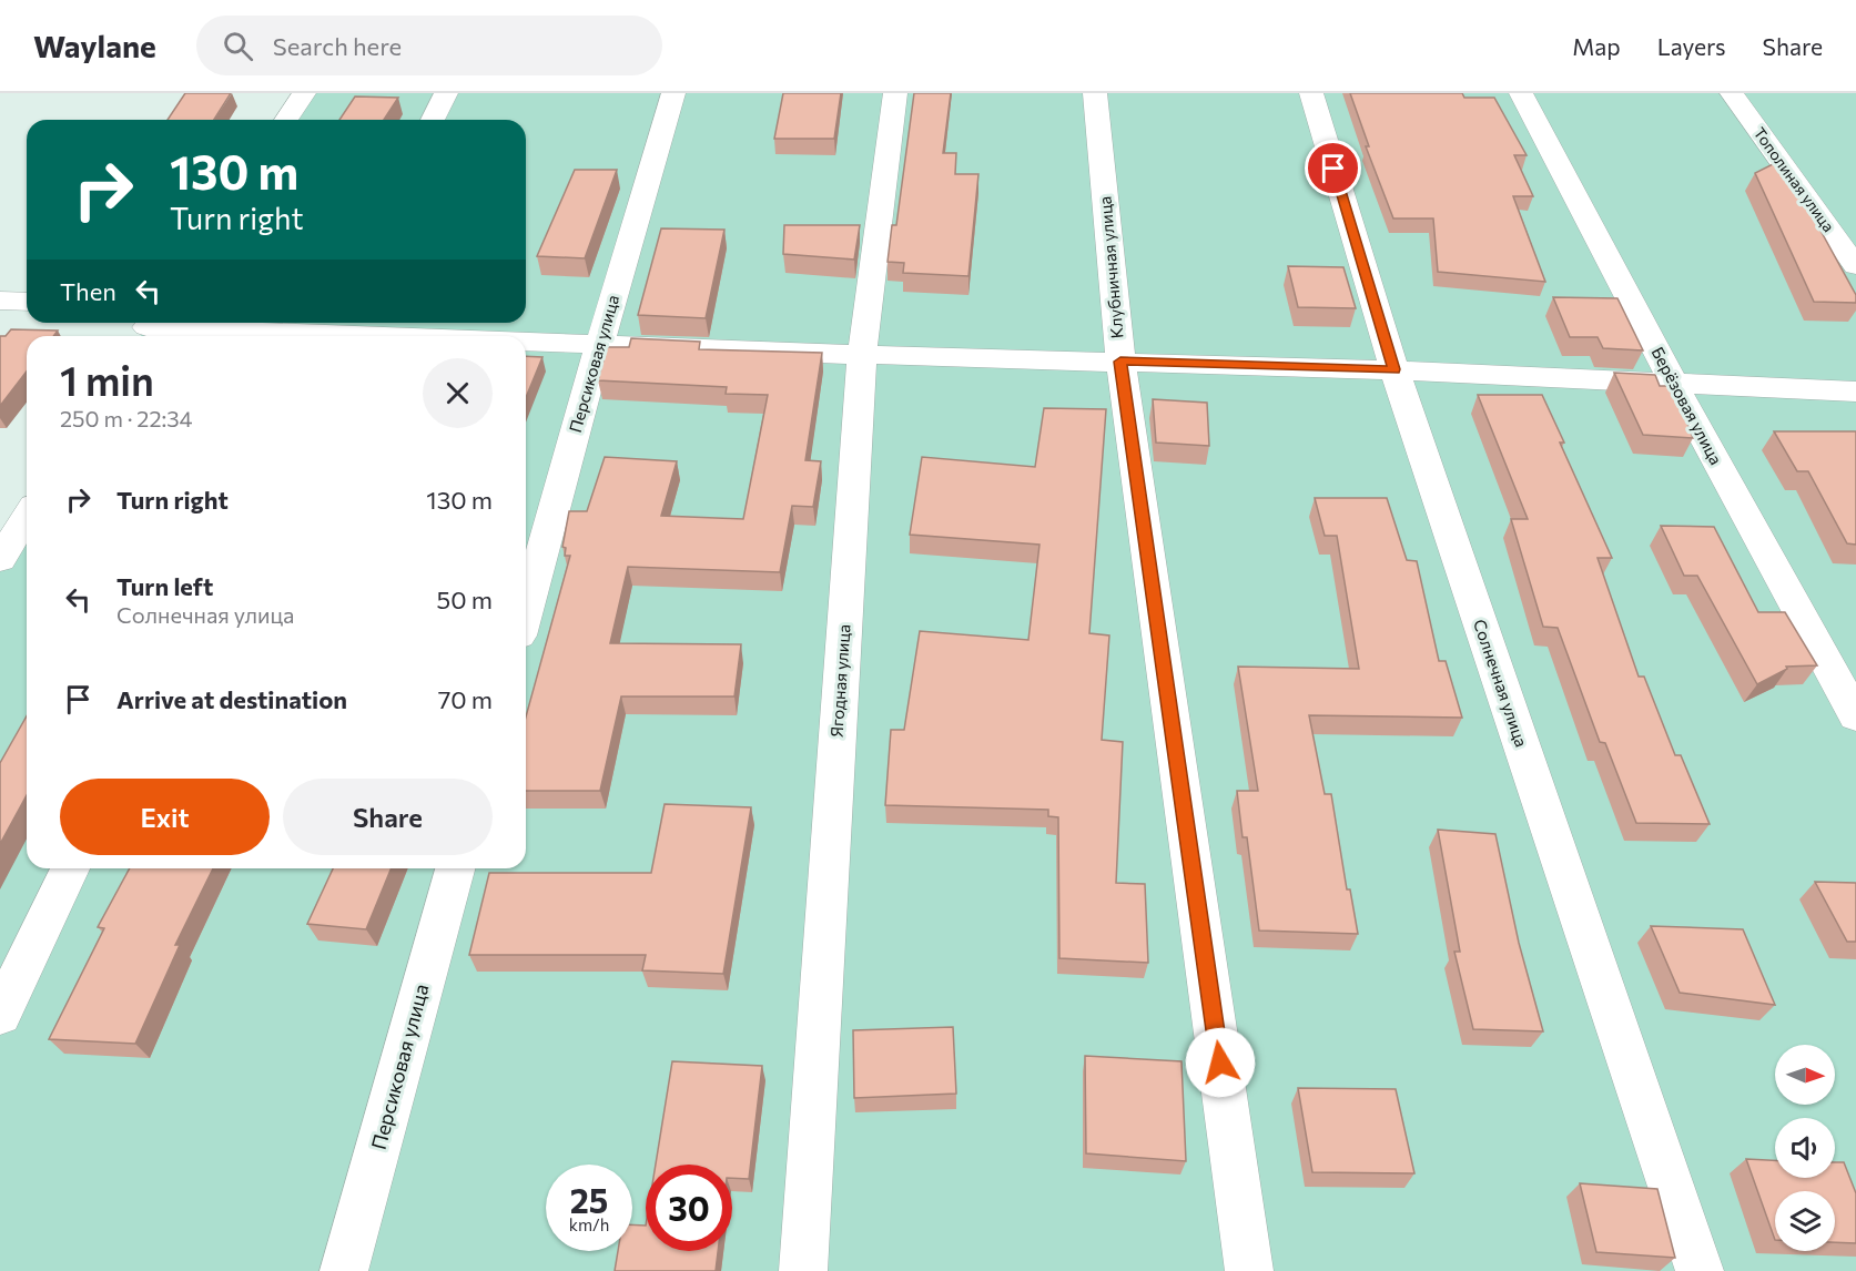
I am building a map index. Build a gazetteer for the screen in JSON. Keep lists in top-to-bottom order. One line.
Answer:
{"streets":{"street":["Тополиная улица","Клубничная улица","Персиковая улица","Берёзовая улица","Ягодная улица","Солнечная улица"]},"north":"right","page":{"header":"Waylane","search":"Search here","nav":["Map","Layers","Share"],"turn":["130 m","Turn right"],"then":"Then","heading":["1 min","250 m · 22:34"],"list":[{"name":"Turn right","value":"130 m"},{"name":"Turn left","note":"Солнечная улица","value":"50 m"},{"name":"Arrive at destination","value":"70 m"}],"buttons":["Exit","Share"],"speed":"25 km/h","limit":"30"}}
